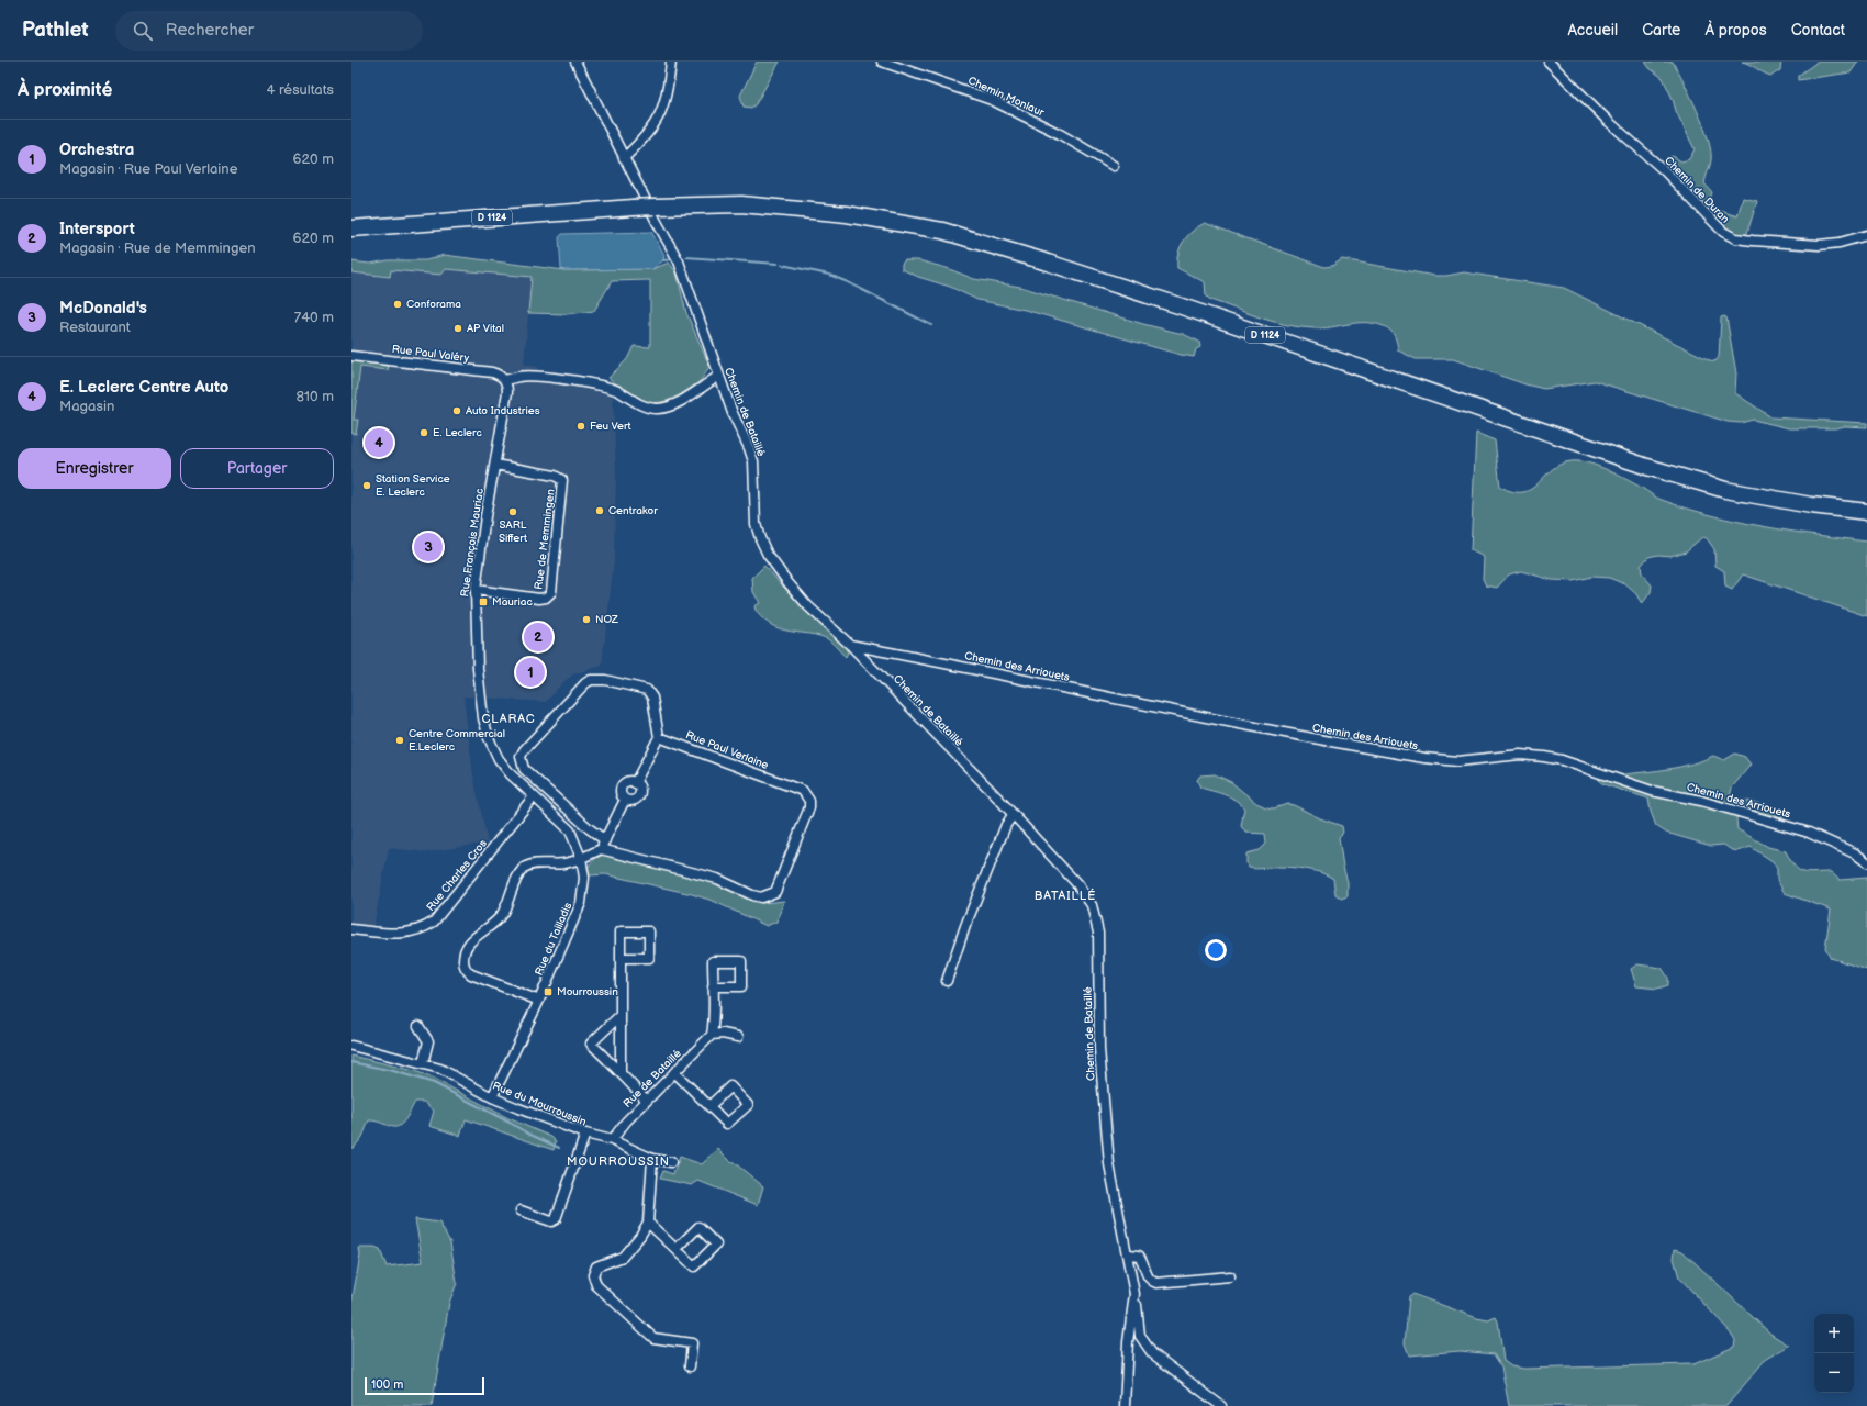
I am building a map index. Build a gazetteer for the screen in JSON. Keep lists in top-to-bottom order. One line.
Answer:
{"streets":{"highway":["D 1124"],"street":["Chemin Monlaur","Chemin de Duran","Rue Paul Valéry","Chemin de Bataillé","Rue de Memmingen","Rue François Mauriac","Chemin des Arriouets","Rue Paul Verlaine","Rue Charles Cros","Rue du Tailladis","Rue de Bataillé","Rue du Mourroussin"]},"crossings":[["Rue Paul Valéry","Rue François Mauriac"],["Chemin de Bataillé","Chemin des Arriouets"],["Rue de Memmingen","Rue François Mauriac"],["Rue François Mauriac","Rue Charles Cros"],["Rue François Mauriac","Rue du Tailladis"],["Rue Charles Cros","Rue du Tailladis"],["Rue du Tailladis","Rue du Mourroussin"],["Rue de Bataillé","Rue du Mourroussin"]],"districts":["CLARAC","BATAILLÉ","MOURROUSSIN"],"places":{"other":["Conforama","AP Vital","Auto Industries","Feu Vert","E. Leclerc","Station Service E. Leclerc","Centrakor","SARL Siffert","NOZ","Centre Commercial E.Leclerc"],"transit":["Mauriac","Mourroussin"]},"scale_bar":"100 m","page":{"header":"Pathlet","search":"Rechercher","nav":["Accueil","Carte","À propos","Contact"],"heading":["À proximité","4 résultats"],"list":[{"mark":"1","name":"Orchestra","note":"Magasin · Rue Paul Verlaine","value":"620 m"},{"mark":"2","name":"Intersport","note":"Magasin · Rue de Memmingen","value":"620 m"},{"mark":"3","name":"McDonald's","note":"Restaurant","value":"740 m"},{"mark":"4","name":"E. Leclerc Centre Auto","note":"Magasin","value":"810 m"}],"pins":["4","3","2","1"],"buttons":["Enregistrer","Partager"],"map_buttons":["+","−"],"scale":"100 m"}}
